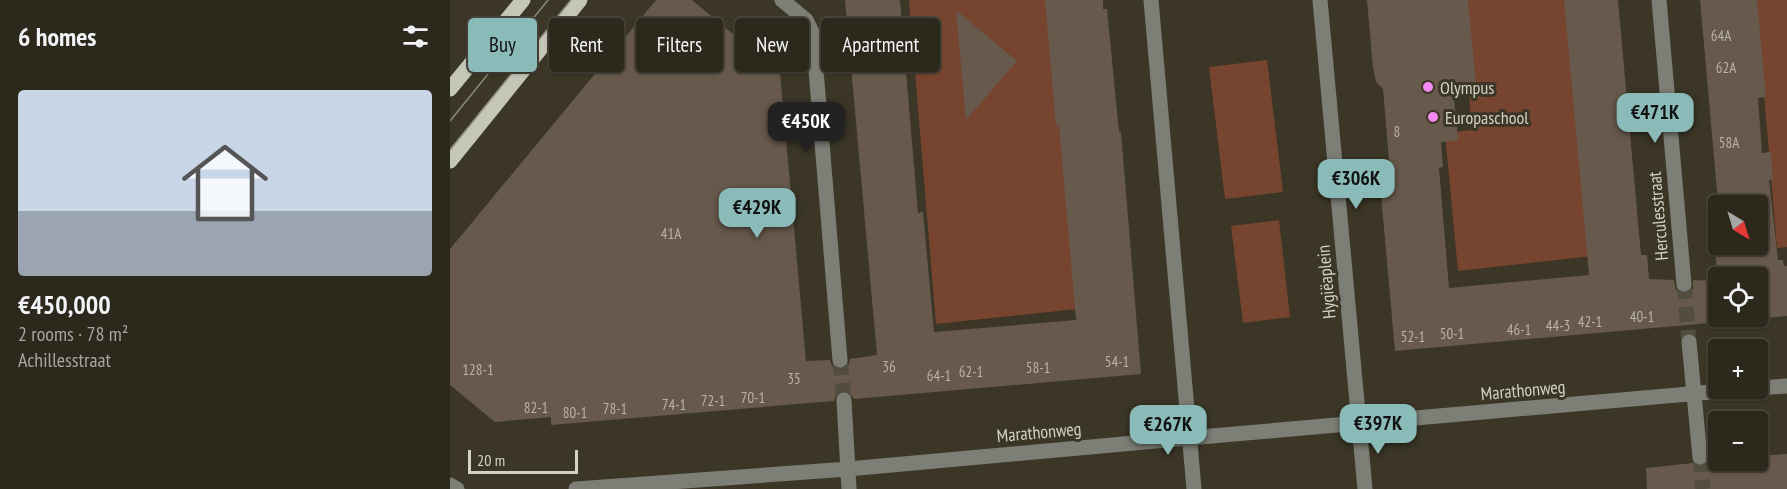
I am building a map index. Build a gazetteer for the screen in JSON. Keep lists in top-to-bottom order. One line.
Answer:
{"streets":{"street":["Herculesstraat","Hygiëaplein","Marathonweg"]},"crossings":[["Hygiëaplein","Marathonweg"]],"places":["Olympus","Europaschool"],"house_numbers":["64A","62A","8","58A","41A","40-1","42-1","44-3","46-1","50-1","52-1","54-1","36","58-1","128-1","62-1","64-1","35","70-1","72-1","74-1","82-1","78-1","80-1"],"scale_bar":"20 m","north":"bottom right","page":{"heading":"6 homes","chip":["Buy","Rent","Filters","New","Apartment"],"list":[{"name":"€450,000","note":"2 rooms · 78 m² · Achillesstraat"}],"price":["€471K","€450K","€306K","€429K","€397K","€267K"],"map_buttons":["+","−"],"scale":"20 m"}}
